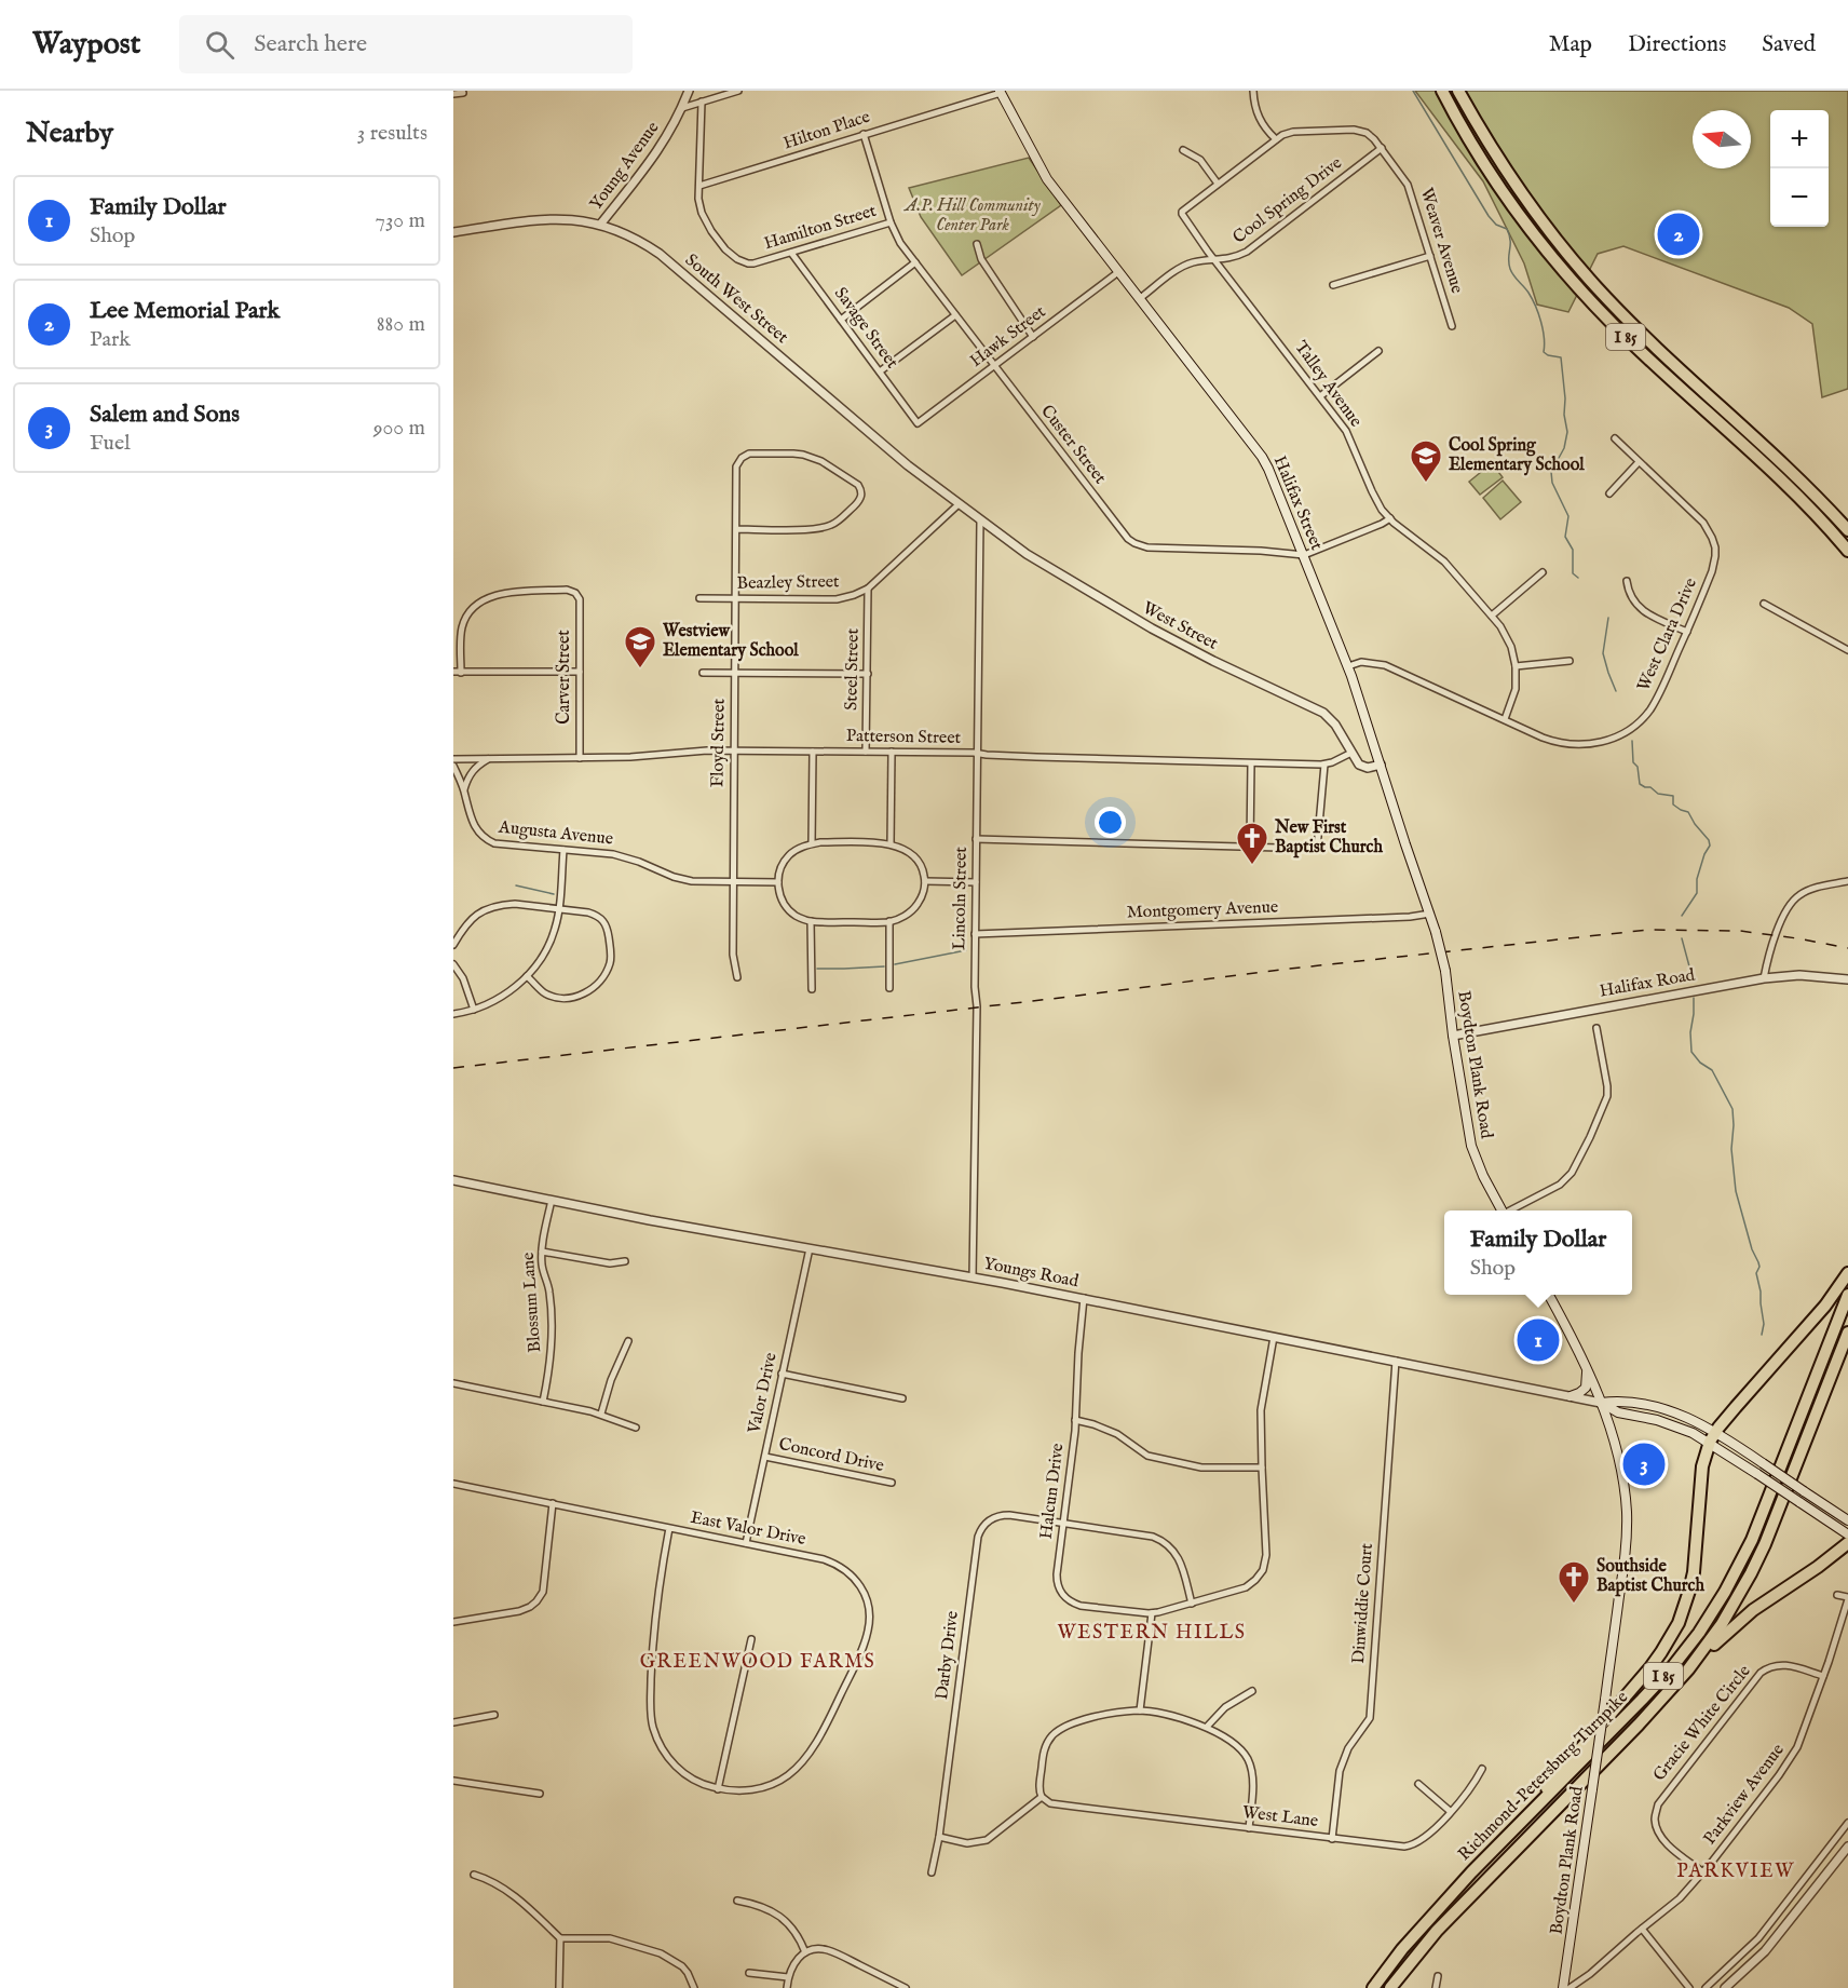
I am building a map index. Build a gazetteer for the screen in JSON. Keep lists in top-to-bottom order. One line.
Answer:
{"streets":{"highway":["I 85","Richmond-Petersburg Turnpike"],"main road":["Halifax Street","Boydton Plank Road"],"street":["Hilton Place","Young Avenue","Cool Spring Drive","Hamilton Street","Weaver Avenue","South West Street","Savage Street","Hawk Street","Talley Avenue","Custer Street","Beazley Street","West Street","West Clara Drive","Steel Street","Carver Street","Patterson Street","Floyd Street","Augusta Avenue","Lincoln Street","Montgomery Avenue","Halifax Road","Youngs Road","Blossum Lane","Valor Drive","Concord Drive","Halcun Drive","East Valor Drive","Dinwiddie Court","Darby Drive","Gracie White Circle","Parkview Avenue","West Lane"]},"crossings":[["Hilton Place","Hamilton Street"],["Hilton Place","Custer Street"],["Hilton Place","Halifax Street"],["Young Avenue","South West Street"],["Cool Spring Drive","Weaver Avenue"],["Cool Spring Drive","Talley Avenue"],["Cool Spring Drive","Halifax Street"],["Hamilton Street","Savage Street"],["Hamilton Street","Custer Street"],["South West Street","Beazley Street"],["South West Street","West Street"],["Savage Street","Hawk Street"],["Hawk Street","Custer Street"],["Hawk Street","Halifax Street"],["Talley Avenue","Custer Street"],["Custer Street","Halifax Street"],["Halifax Street","West Clara Drive"],["Halifax Street","Montgomery Avenue"],["Halifax Street","Boydton Plank Road"],["Beazley Street","West Street"],["Beazley Street","Steel Street"],["Beazley Street","Floyd Street"],["West Street","Patterson Street"],["West Street","Lincoln Street"],["Steel Street","Patterson Street"],["Carver Street","Patterson Street"],["Patterson Street","Floyd Street"],["Patterson Street","Lincoln Street"],["Floyd Street","Augusta Avenue"],["Lincoln Street","Montgomery Avenue"],["Lincoln Street","Youngs Road"],["Halifax Road","Boydton Plank Road"],["Boydton Plank Road","Youngs Road"],["Youngs Road","Blossum Lane"],["Youngs Road","Valor Drive"],["Youngs Road","Halcun Drive"],["Youngs Road","Dinwiddie Court"],["Valor Drive","Concord Drive"],["Valor Drive","East Valor Drive"],["Halcun Drive","Darby Drive"],["Dinwiddie Court","West Lane"],["Gracie White Circle","Parkview Avenue"]],"districts":["WESTERN HILLS","GREENWOOD FARMS","PARKVIEW"],"parks":["A.P. Hill Community Center Park"],"places":{"school or university":["Cool Spring Elementary School","Westview Elementary School"],"church":["New First Baptist Church","Southside Baptist Church"]},"north":"left","page":{"header":"Waypost","search":"Search here","nav":["Map","Directions","Saved"],"heading":["Nearby","3 results"],"map_buttons":["+","−"],"list":[{"mark":"1","name":"Family Dollar","note":"Shop","value":"730 m"},{"mark":"2","name":"Lee Memorial Park","note":"Park","value":"880 m"},{"mark":"3","name":"Salem and Sons","note":"Fuel","value":"900 m"}],"pins":["2","1","3"],"popup":["Family Dollar","Shop"]}}
